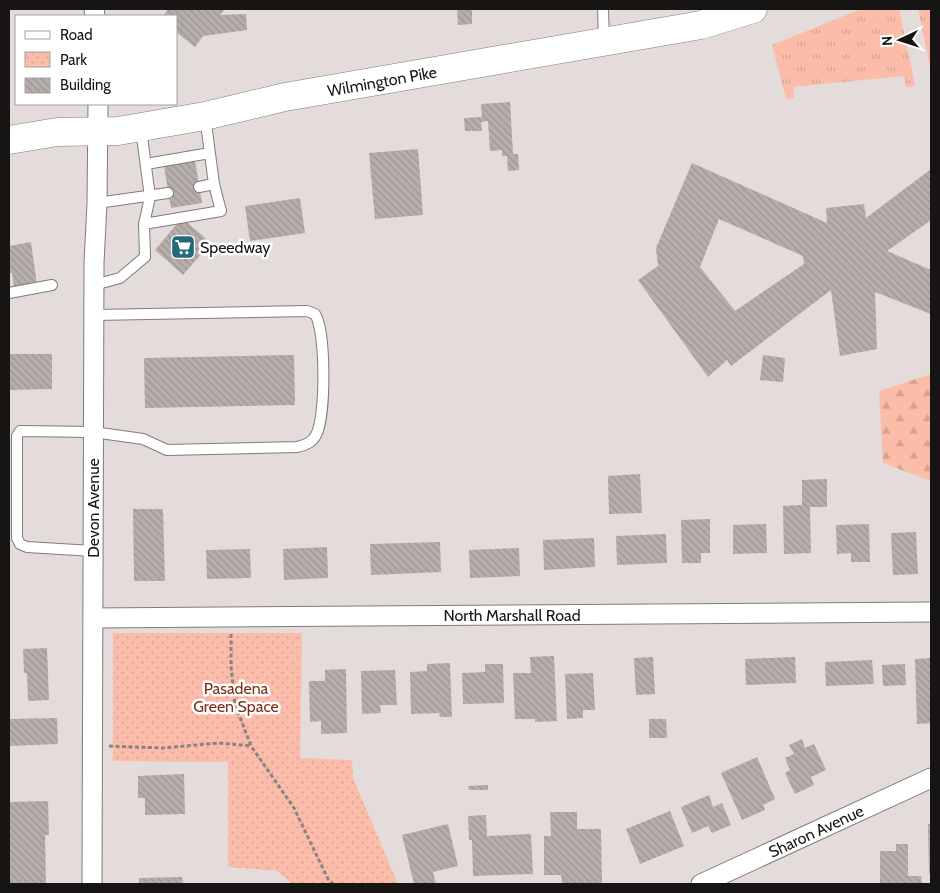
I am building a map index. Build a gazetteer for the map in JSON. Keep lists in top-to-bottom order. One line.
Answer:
{"streets":{"main road":["Wilmington Pike"],"street":["Devon Avenue","North Marshall Road","Sharon Avenue"]},"crossings":[["Wilmington Pike","Devon Avenue"],["Devon Avenue","North Marshall Road"]],"parks":["Pasadena Green Space"],"places":{"supermarket":["Speedway"]},"legend":["Road","Park","Building"],"north":"left"}
